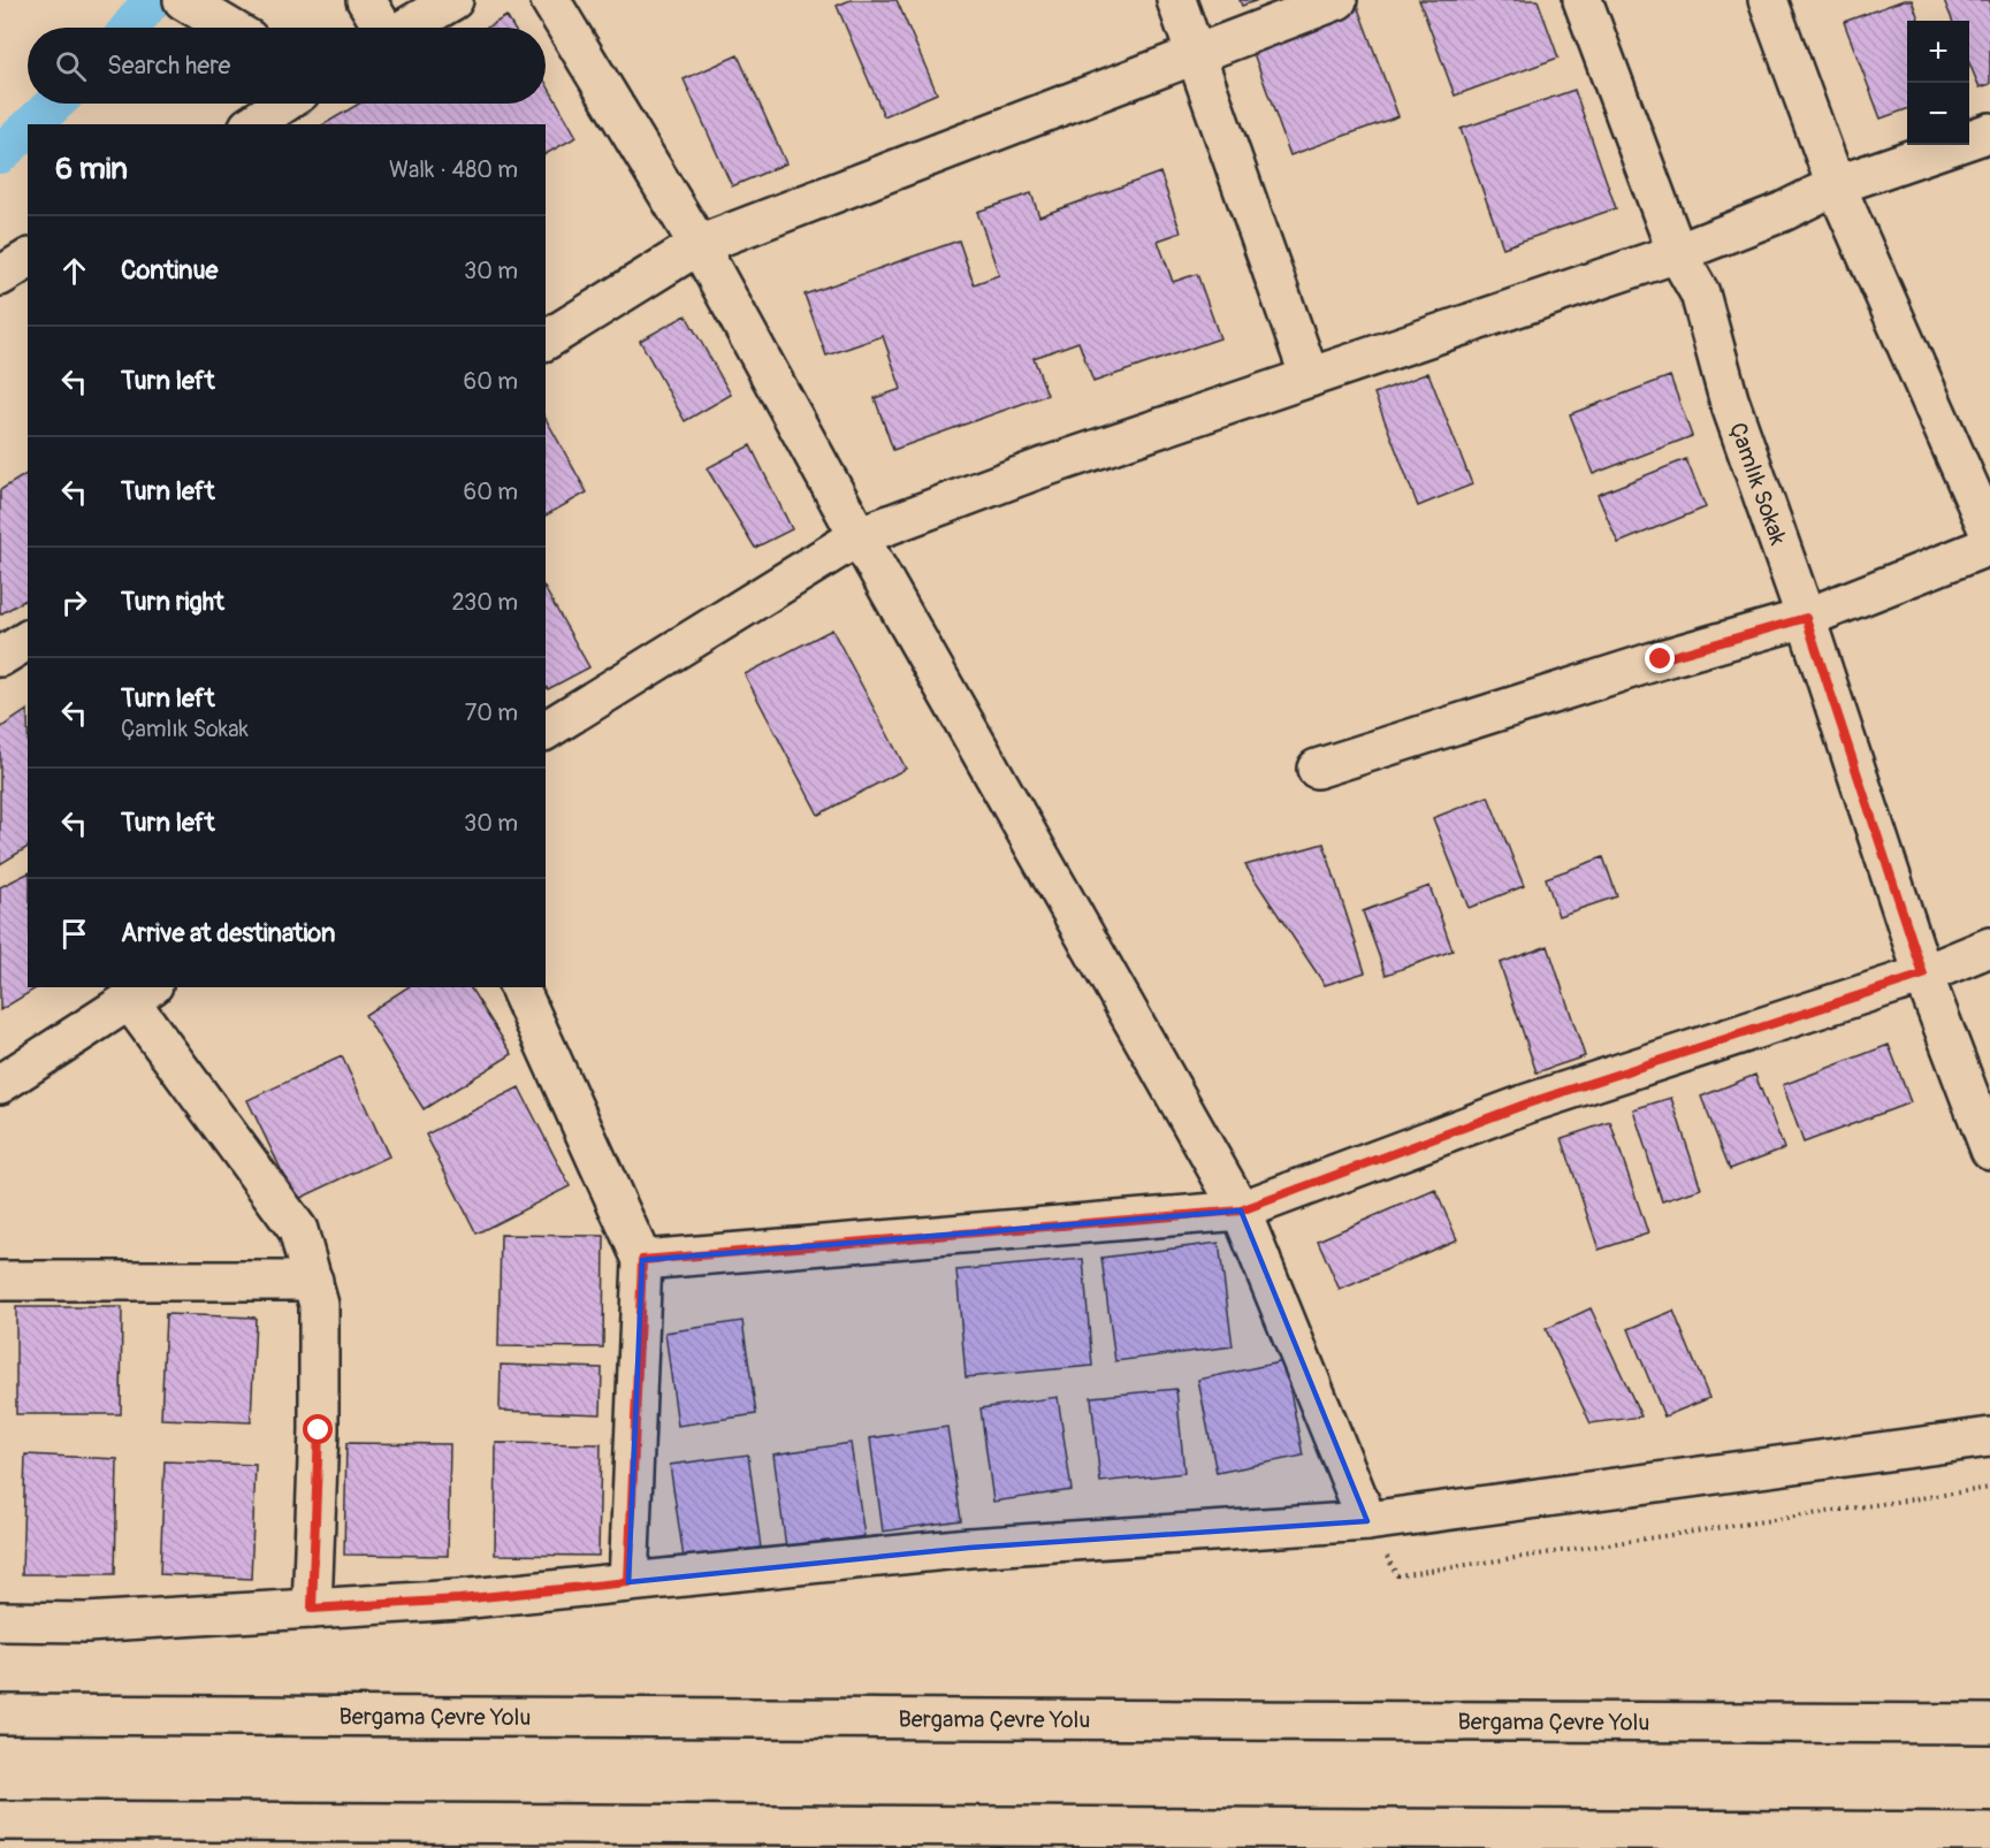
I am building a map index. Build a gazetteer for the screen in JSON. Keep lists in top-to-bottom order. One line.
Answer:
{"streets":{"main road":["Çamlık Sokak","Bergama Çevre Yolu"]},"page":{"map_buttons":["+","−"],"search":"Search here","heading":["6 min","Walk · 480 m"],"list":[["Continue","30 m"],["Turn left","60 m"],["Turn left","60 m"],["Turn right","230 m"],["Turn left","Çamlık Sokak","70 m"],["Turn left","30 m"],"Arrive at destination"]}}
